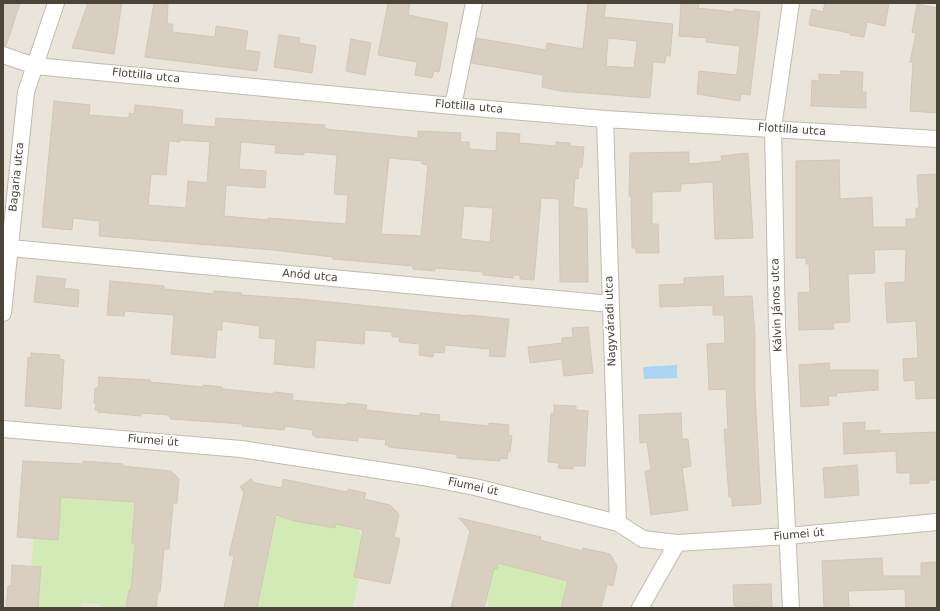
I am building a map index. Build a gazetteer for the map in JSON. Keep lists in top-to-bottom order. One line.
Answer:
{"streets":{"street":["Flottilla utca","Bagaria utca","Anód utca","Kálvin János utca","Nagyváradi utca","Fiumei út"]},"crossings":[["Flottilla utca","Bagaria utca"],["Flottilla utca","Kálvin János utca"],["Flottilla utca","Nagyváradi utca"],["Bagaria utca","Anód utca"],["Anód utca","Nagyváradi utca"],["Kálvin János utca","Fiumei út"],["Nagyváradi utca","Fiumei út"]]}
